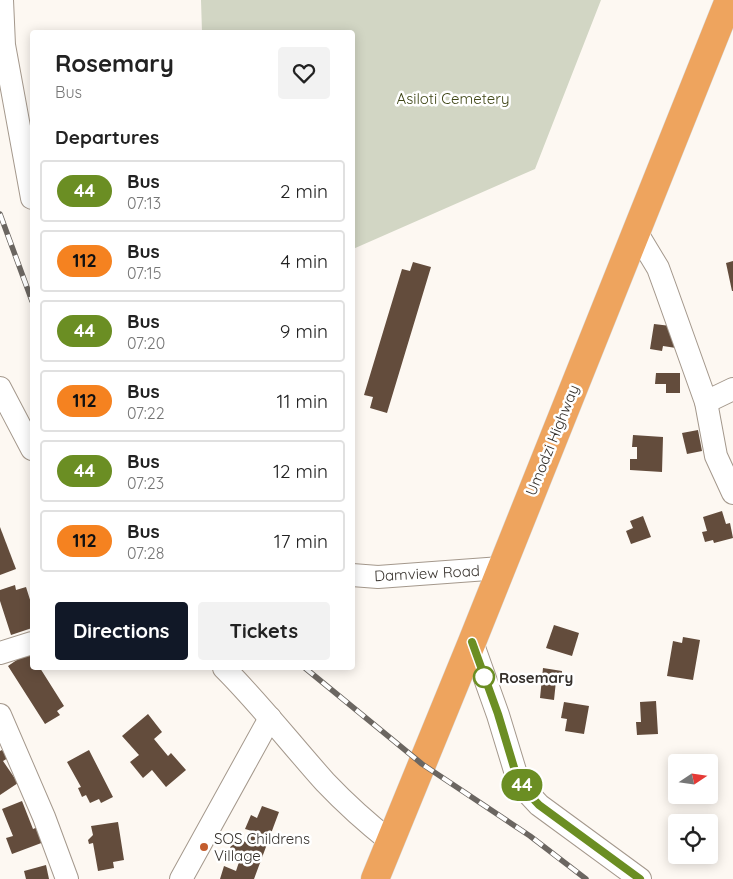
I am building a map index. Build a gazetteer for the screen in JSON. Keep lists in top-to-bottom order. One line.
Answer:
{"streets":{"highway":["Umodzi Highway"],"street":["Damview Road"]},"crossings":[["Umodzi Highway","Damview Road"]],"parks":["Asiloti Cemetery"],"places":["Rosemary","SOS Childrens Village"],"lines":["bus line 44"],"north":"right","page":{"on_map":"44","heading":[["Rosemary","Bus"],"Departures"],"list":[{"mark":"44","name":"Bus","note":"07:13","value":"2 min"},{"mark":"112","name":"Bus","note":"07:15","value":"4 min"},{"mark":"44","name":"Bus","note":"07:20","value":"9 min"},{"mark":"112","name":"Bus","note":"07:22","value":"11 min"},{"mark":"44","name":"Bus","note":"07:23","value":"12 min"},{"mark":"112","name":"Bus","note":"07:28","value":"17 min"}],"buttons":["Directions","Tickets"]}}
